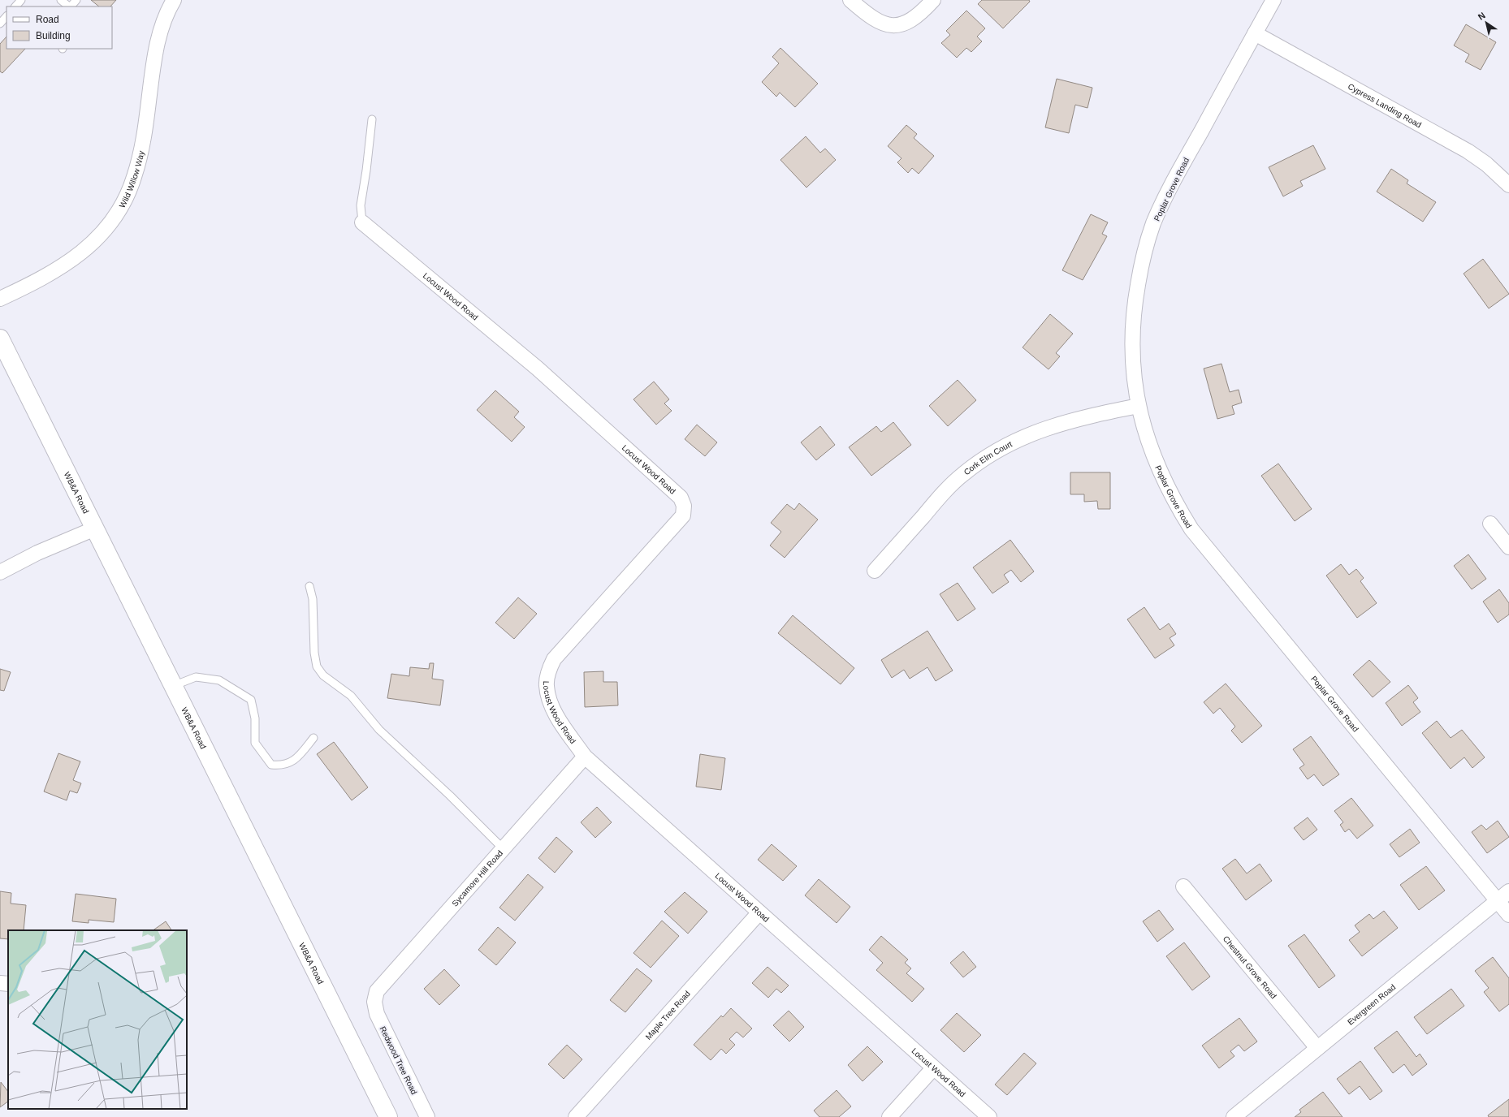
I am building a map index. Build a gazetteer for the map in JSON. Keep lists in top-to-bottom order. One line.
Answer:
{"streets":{"street":["Cypress Landing Road","Wild Willow Way","Poplar Grove Road","Locust Wood Road","Cork Elm Court","WB&A Road","Sycamore Hill Road","Chestnut Grove Road","Evergreen Road","Maple Tree Road","Redwood Tree Road"]},"crossings":[["Cypress Landing Road","Poplar Grove Road"],["Poplar Grove Road","Cork Elm Court"],["Poplar Grove Road","Evergreen Road"],["Locust Wood Road","Sycamore Hill Road"],["Locust Wood Road","Maple Tree Road"],["Sycamore Hill Road","Redwood Tree Road"],["Chestnut Grove Road","Evergreen Road"]],"legend":["Road","Building"],"north":"top left"}
